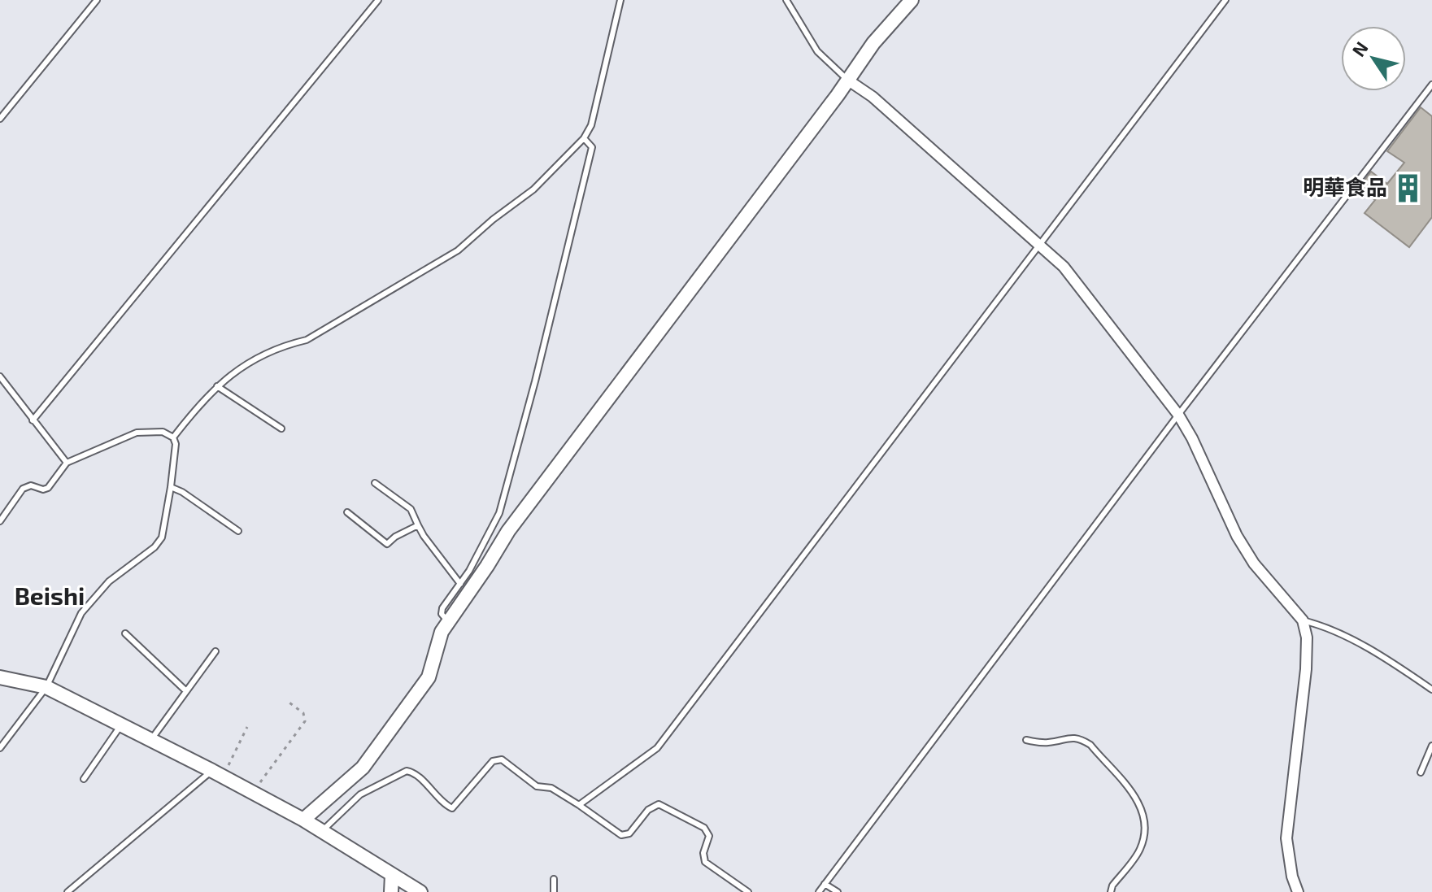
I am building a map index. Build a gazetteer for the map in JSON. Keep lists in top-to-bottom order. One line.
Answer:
{"districts":["Beishi"],"places":{"building":["明華食品"]},"north":"top left"}
